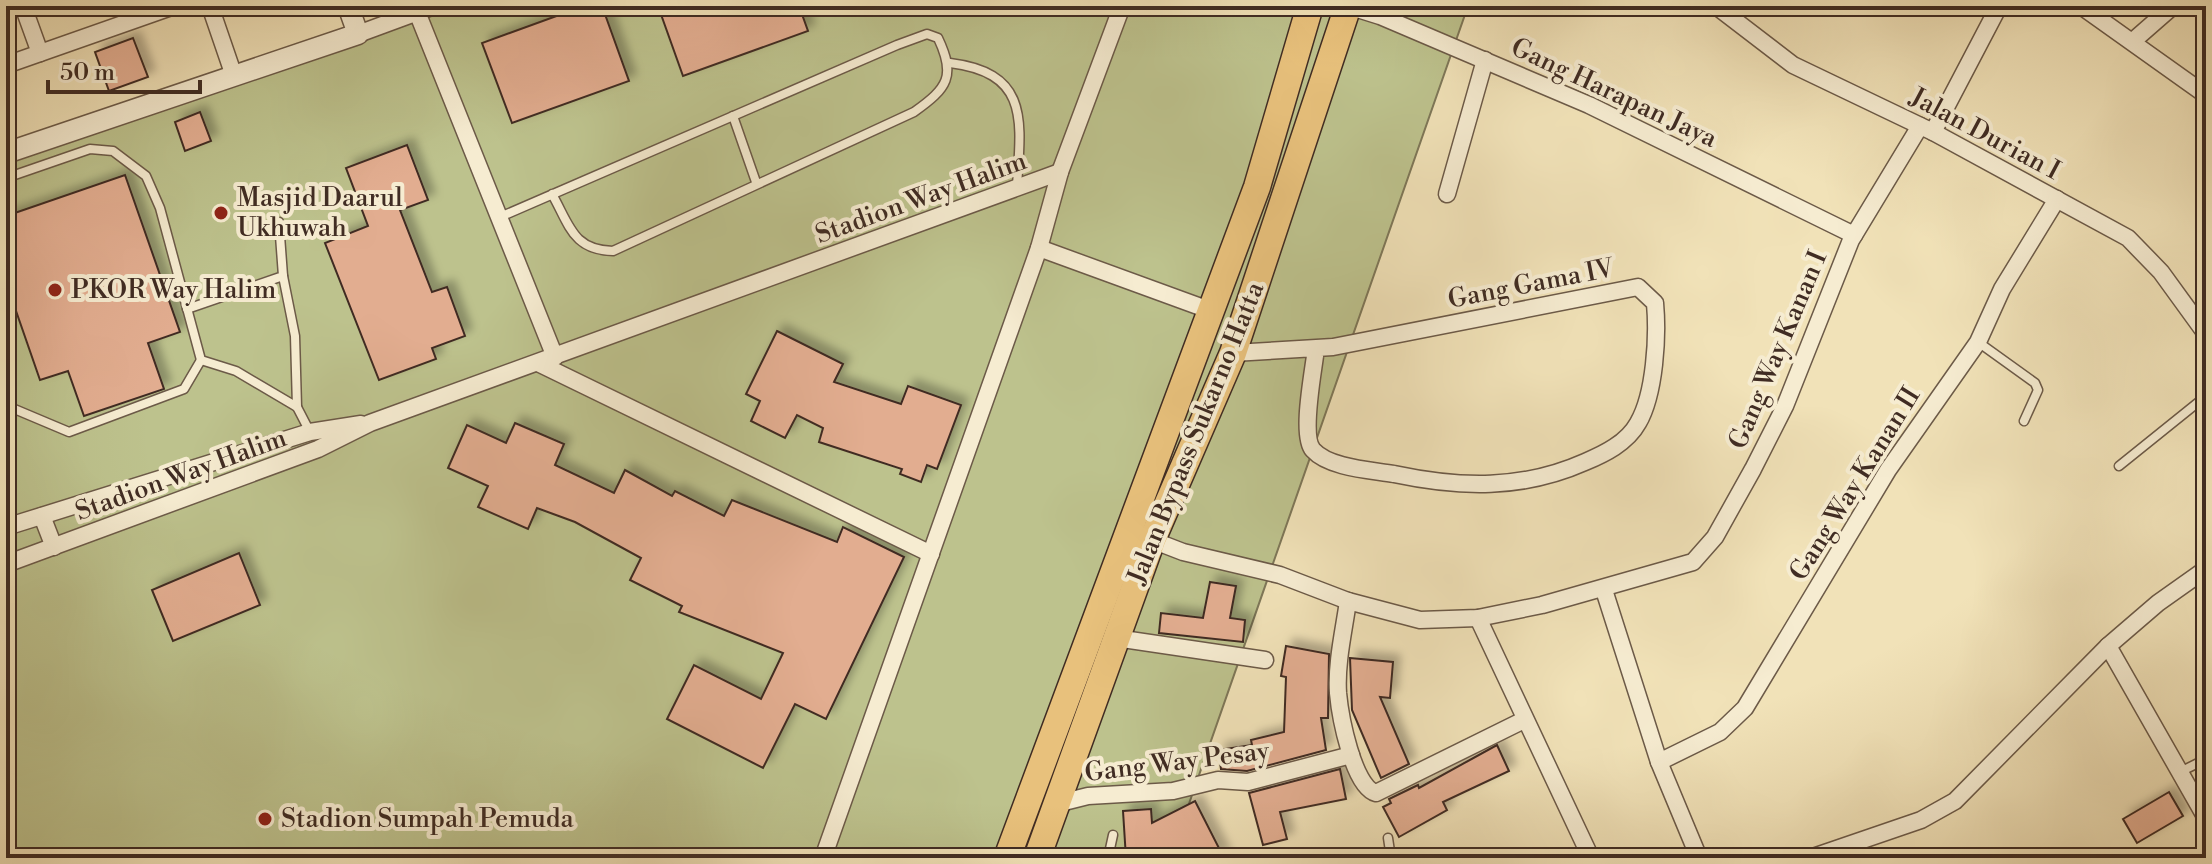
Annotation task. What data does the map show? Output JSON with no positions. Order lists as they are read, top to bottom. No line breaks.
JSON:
{"streets":{"highway":["Jalan Bypass Sukarno Hatta"],"street":["Gang Harapan Jaya","Jalan Durian I","Stadion Way Halim","Gang Gama IV","Gang Way Kanan I","Gang Way Kanan II","Gang Way Pesay"]},"crossings":[["Gang Harapan Jaya","Gang Way Kanan I"],["Gang Harapan Jaya","Jalan Bypass Sukarno Hatta"],["Jalan Durian I","Gang Way Kanan I"],["Jalan Durian I","Gang Way Kanan II"],["Gang Gama IV","Jalan Bypass Sukarno Hatta"],["Gang Way Kanan I","Jalan Bypass Sukarno Hatta"],["Jalan Bypass Sukarno Hatta","Gang Way Pesay"]],"places":["Masjid Daarul Ukhuwah","PKOR Way Halim","Stadion Sumpah Pemuda"],"scale_bar":"50 m"}
